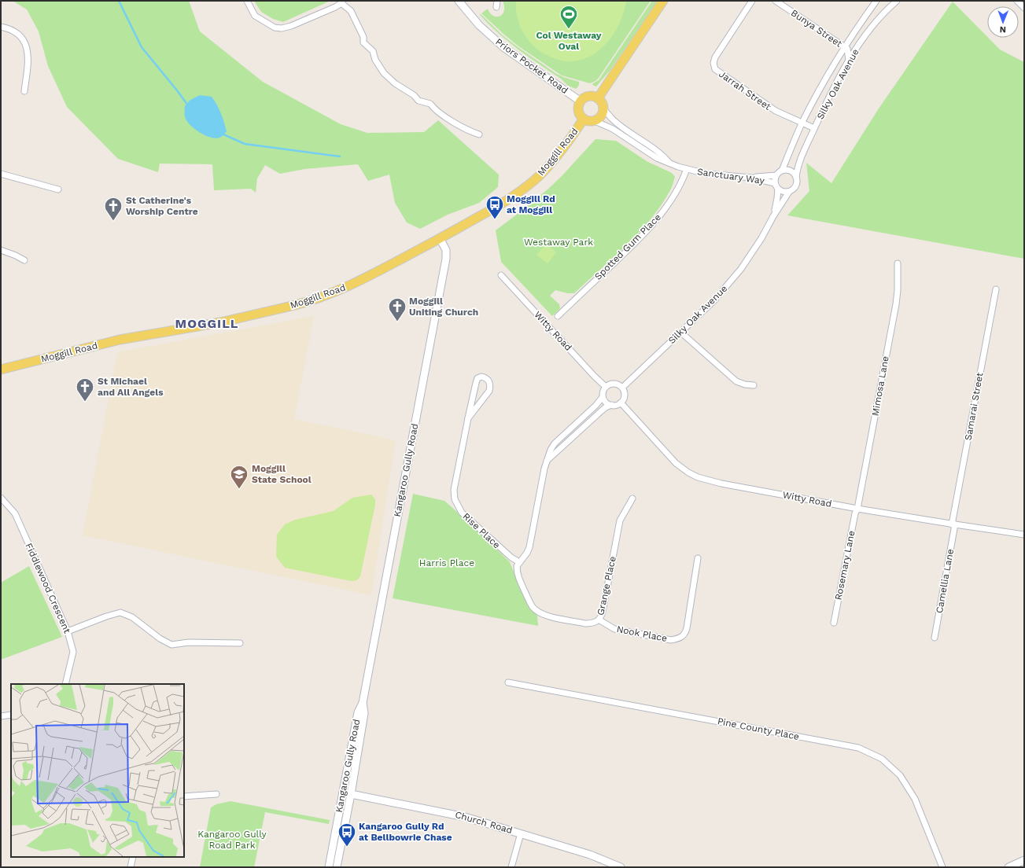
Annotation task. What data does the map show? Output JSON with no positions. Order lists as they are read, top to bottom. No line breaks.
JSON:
{"streets":{"main road":["Priors Pocket Road","Moggill Road","Kangaroo Gully Road","Church Road"],"street":["Bunya Street","Silky Oak Avenue","Jarrah Street","Sanctuary Way","Spotted Gum Place","Witty Road","Mimosa Lane","Samarai Street","Rise Place","Rosemary Lane","Camellia Lane","Grange Place","Fiddlewood Crescent","Nook Place","Pine County Place"]},"crossings":[["Bunya Street","Silky Oak Avenue"],["Priors Pocket Road","Moggill Road"],["Priors Pocket Road","Sanctuary Way"],["Silky Oak Avenue","Jarrah Street"],["Silky Oak Avenue","Sanctuary Way"],["Silky Oak Avenue","Witty Road"],["Moggill Road","Sanctuary Way"],["Moggill Road","Kangaroo Gully Road"],["Sanctuary Way","Spotted Gum Place"],["Witty Road","Mimosa Lane"],["Witty Road","Samarai Street"],["Witty Road","Rosemary Lane"],["Witty Road","Camellia Lane"],["Mimosa Lane","Rosemary Lane"],["Samarai Street","Camellia Lane"],["Kangaroo Gully Road","Church Road"],["Rise Place","Grange Place"],["Grange Place","Nook Place"]],"districts":["MOGGILL"],"parks":["Westaway Park","Harris Place","Kangaroo Gully Road Park"],"places":{"sports":["Col Westaway Oval"],"bus stop":["Moggill Rd at Moggill","Kangaroo Gully Rd at Bellbowrie Chase"],"church":["St Catherine's Worship Centre","Moggill Uniting Church","St Michael and All Angels"],"school or university":["Moggill State School"]},"north":"bottom"}
